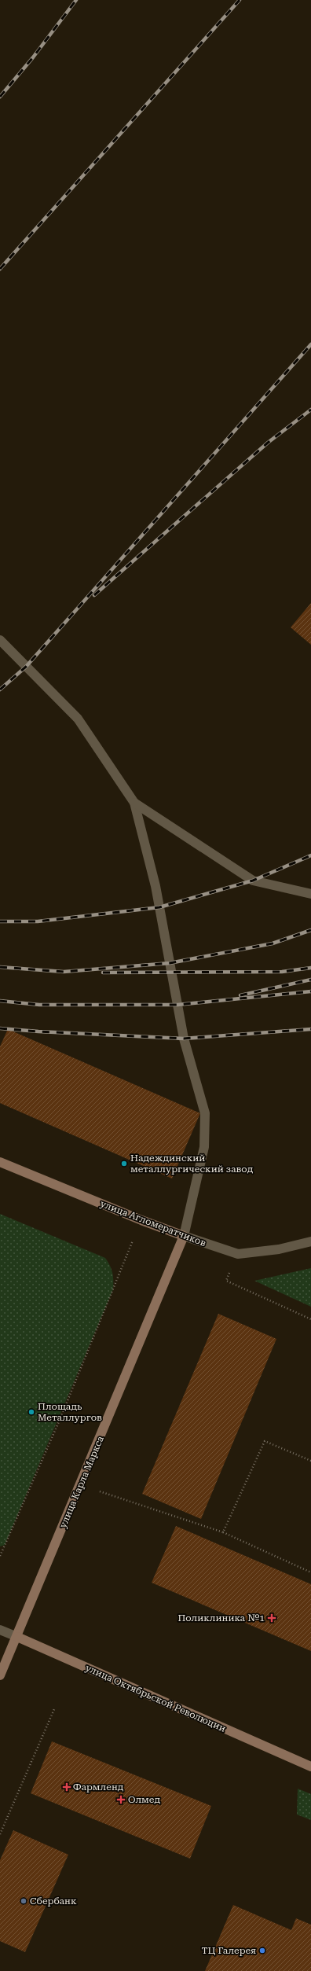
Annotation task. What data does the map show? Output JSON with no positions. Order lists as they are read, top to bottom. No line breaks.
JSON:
{"streets":{"street":["улица Агломератчиков","улица Карла Маркса","улица Октябрьской Революции"]},"crossings":[["улица Агломератчиков","улица Карла Маркса"],["улица Карла Маркса","улица Октябрьской Революции"]],"places":{"other":["Надеждинский металлургический завод","Площадь Металлургов","Сбербанк","ТЦ Галерея"],"health":["Поликлиника №1","Фармленд","Олмед"]}}
